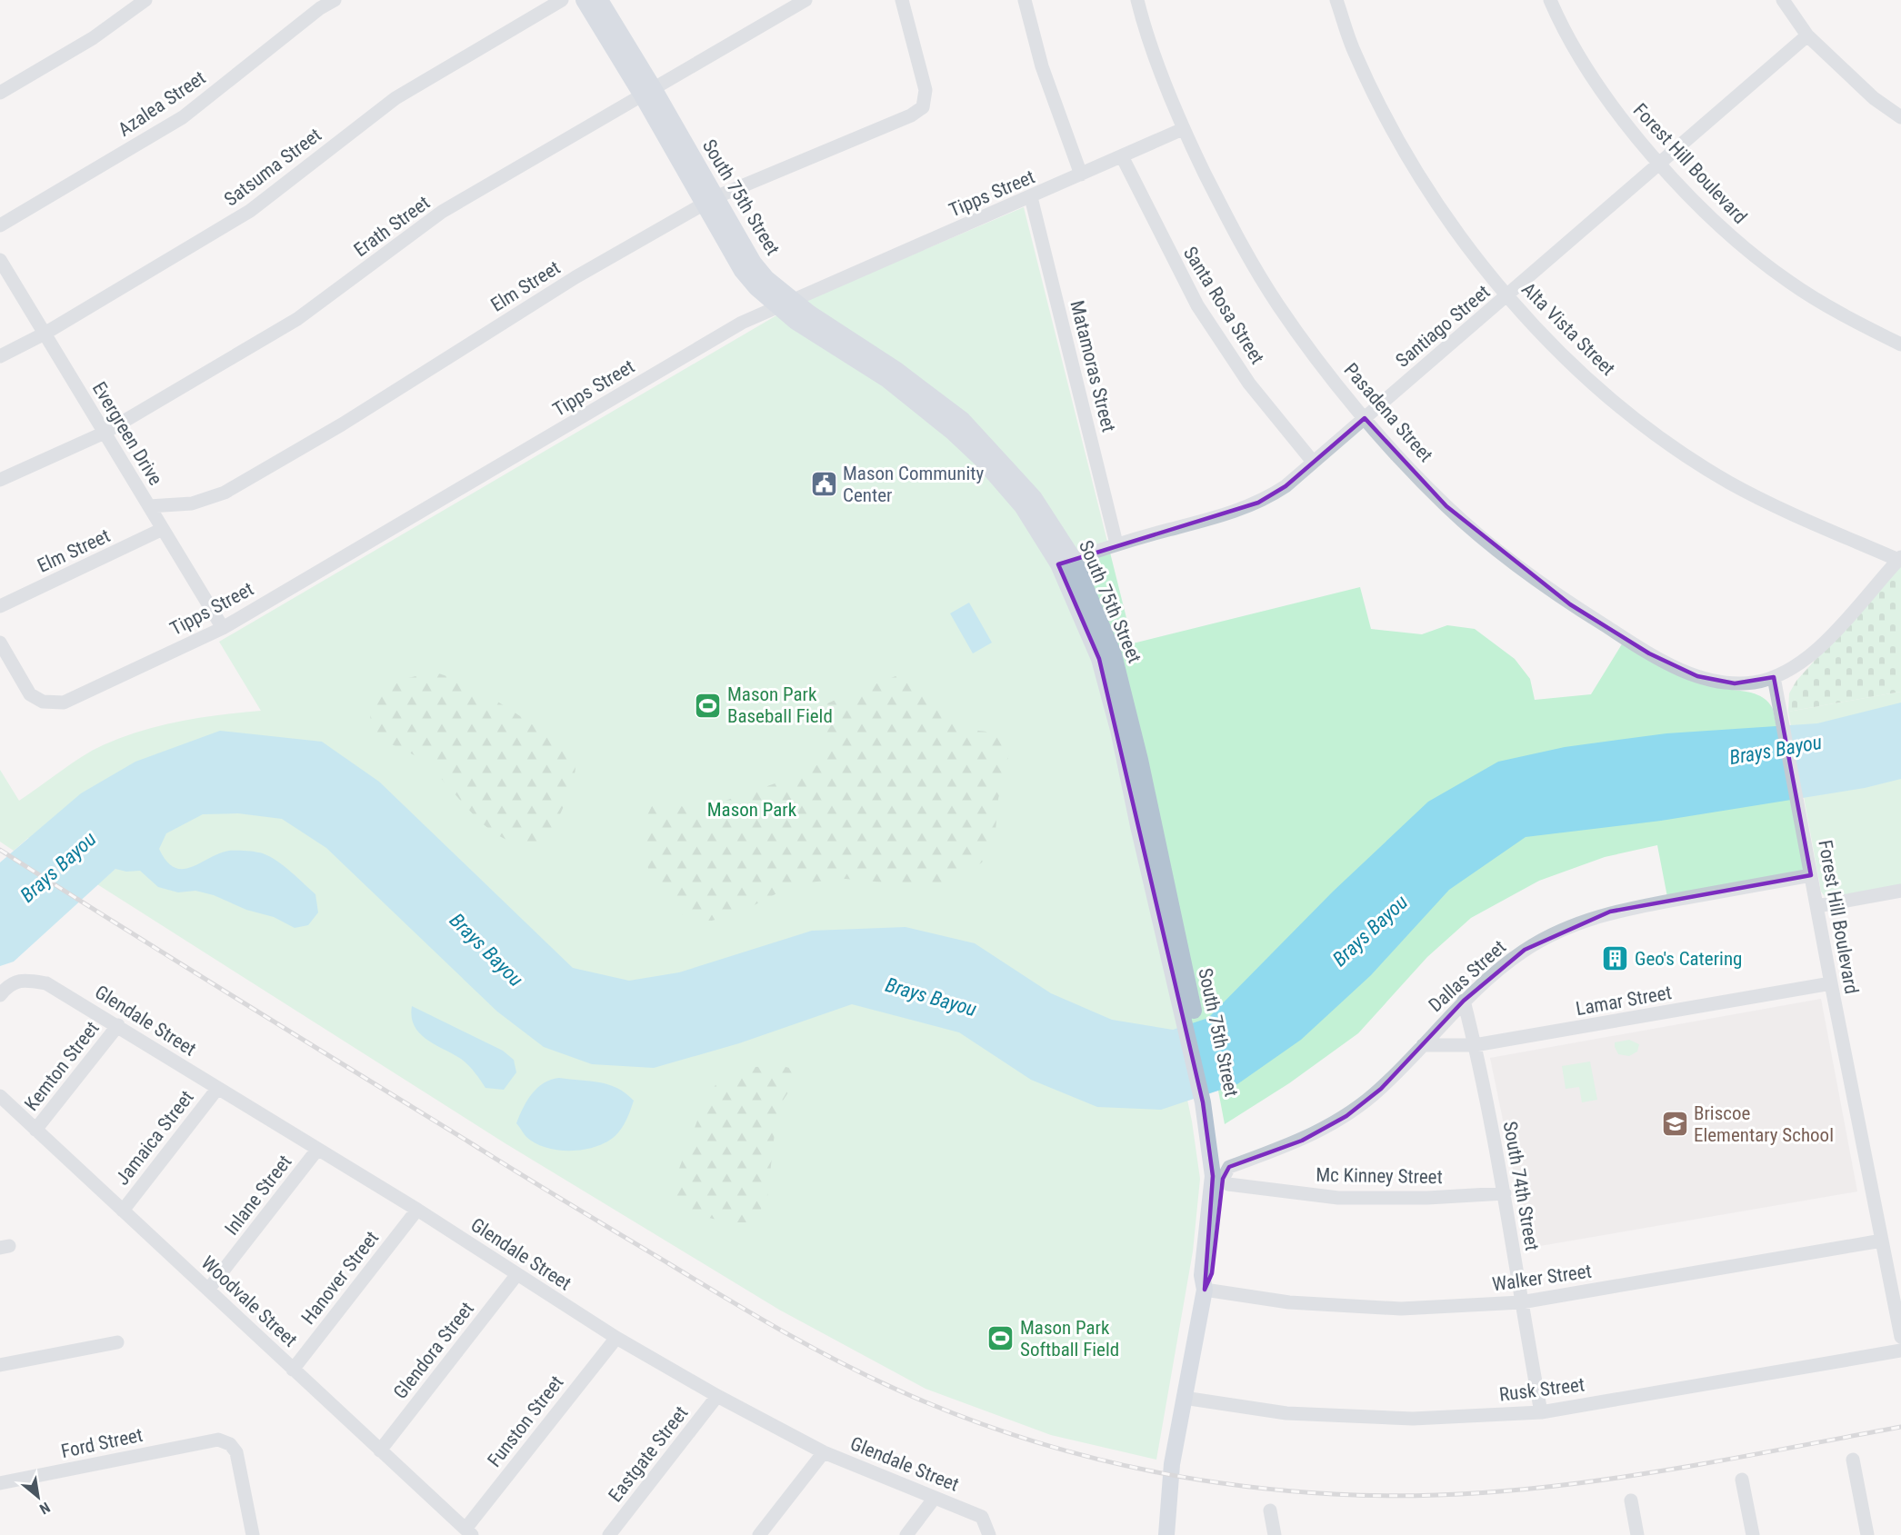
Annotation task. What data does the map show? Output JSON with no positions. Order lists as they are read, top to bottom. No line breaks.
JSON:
{"streets":{"main road":["South 75th Street"],"street":["Azalea Street","Forest Hill Boulevard","Satsuma Street","Tipps Street","Erath Street","Elm Street","Santa Rosa Street","Santiago Street","Alta Vista Street","Matamoras Street","Pasadena Street","Evergreen Drive","Dallas Street","Lamar Street","Glendale Street","Kemton Street","Jamaica Street","Mc Kinney Street","South 74th Street","Inlane Street","Hanover Street","Walker Street","Woodvale Street","Glendora Street","Rusk Street","Funston Street","Ford Street","Eastgate Street"]},"crossings":[["Forest Hill Boulevard","Santiago Street"],["Forest Hill Boulevard","Pasadena Street"],["Forest Hill Boulevard","Dallas Street"],["Forest Hill Boulevard","Lamar Street"],["Forest Hill Boulevard","Walker Street"],["Satsuma Street","Evergreen Drive"],["Tipps Street","South 75th Street"],["Tipps Street","Santa Rosa Street"],["Tipps Street","Matamoras Street"],["Tipps Street","Pasadena Street"],["Tipps Street","Evergreen Drive"],["South 75th Street","Erath Street"],["South 75th Street","Elm Street"],["South 75th Street","Santiago Street"],["South 75th Street","Dallas Street"],["South 75th Street","Mc Kinney Street"],["South 75th Street","Walker Street"],["South 75th Street","Rusk Street"],["Erath Street","Evergreen Drive"],["Elm Street","Evergreen Drive"],["Santa Rosa Street","Santiago Street"],["Santiago Street","Alta Vista Street"],["Santiago Street","Matamoras Street"],["Santiago Street","Pasadena Street"],["Dallas Street","Lamar Street"],["Dallas Street","Mc Kinney Street"],["Dallas Street","South 74th Street"],["Lamar Street","South 74th Street"],["Glendale Street","Kemton Street"],["Glendale Street","Jamaica Street"],["Glendale Street","Inlane Street"],["Glendale Street","Hanover Street"],["Glendale Street","Glendora Street"],["Glendale Street","Funston Street"],["Glendale Street","Eastgate Street"],["Kemton Street","Woodvale Street"],["Jamaica Street","Woodvale Street"],["Mc Kinney Street","South 74th Street"],["South 74th Street","Walker Street"],["South 74th Street","Rusk Street"],["Inlane Street","Woodvale Street"],["Hanover Street","Woodvale Street"],["Woodvale Street","Glendora Street"],["Woodvale Street","Funston Street"]],"water":["Brays Bayou"],"parks":["Mason Park"],"places":{"public building":["Mason Community Center"],"sports":["Mason Park Baseball Field","Mason Park Softball Field"],"building":["Geo's Catering"],"school or university":["Briscoe Elementary School"]},"north":"bottom right"}
